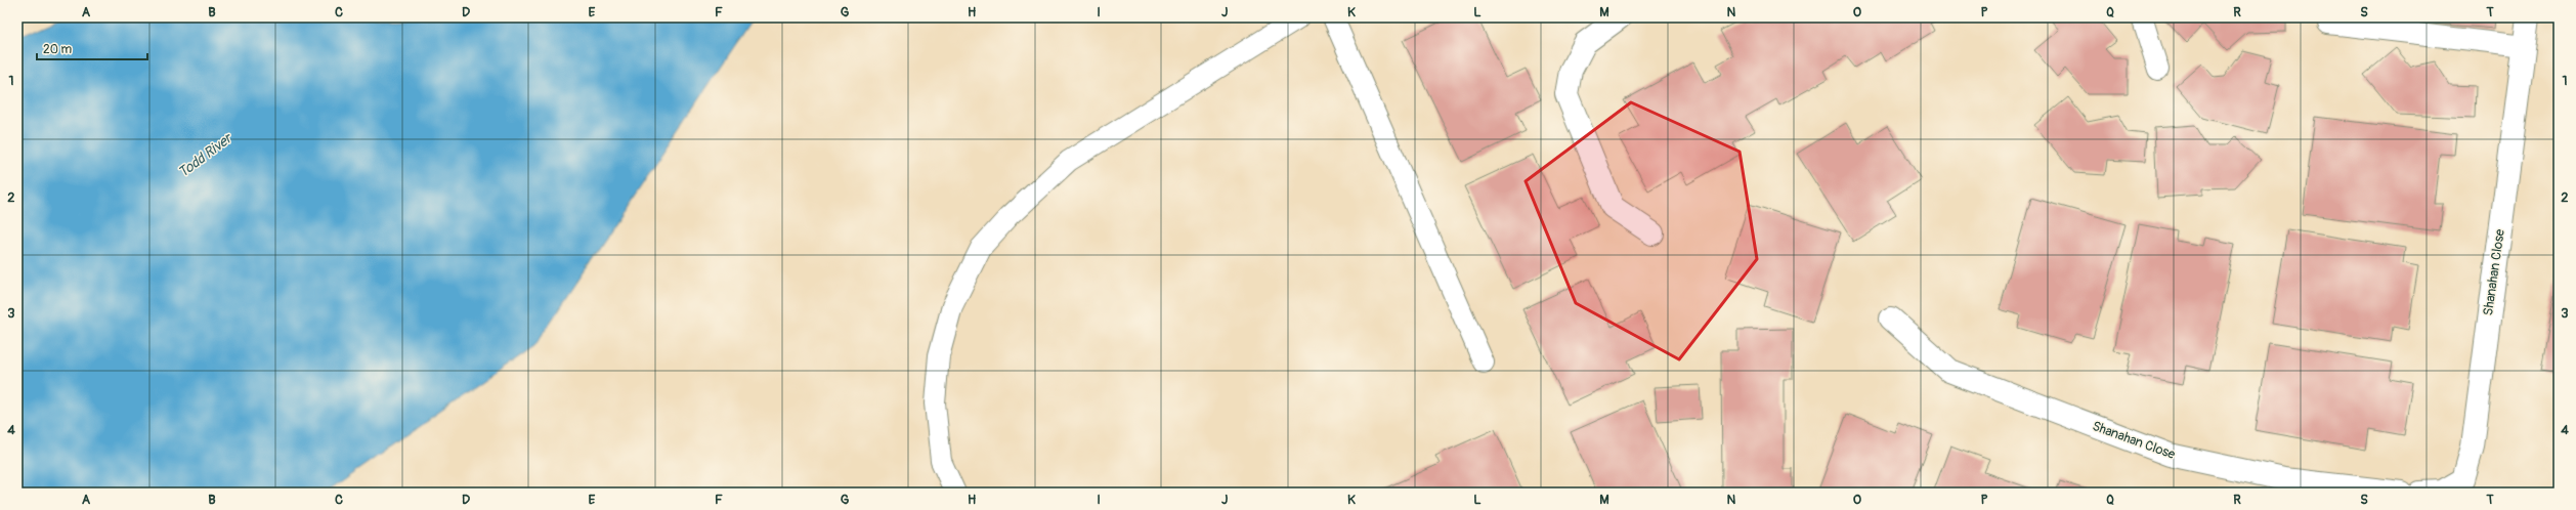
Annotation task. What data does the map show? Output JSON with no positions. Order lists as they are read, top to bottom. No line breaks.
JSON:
{"streets":{"street":["Shanahan Close"]},"water":["Todd River"],"scale_bar":"20 m","grid":{"columns":["A","B","C","D","E","F","G","H","I","J","K","L","M","N","O","P","Q","R","S","T"],"rows":["1","2","3","4"]}}
